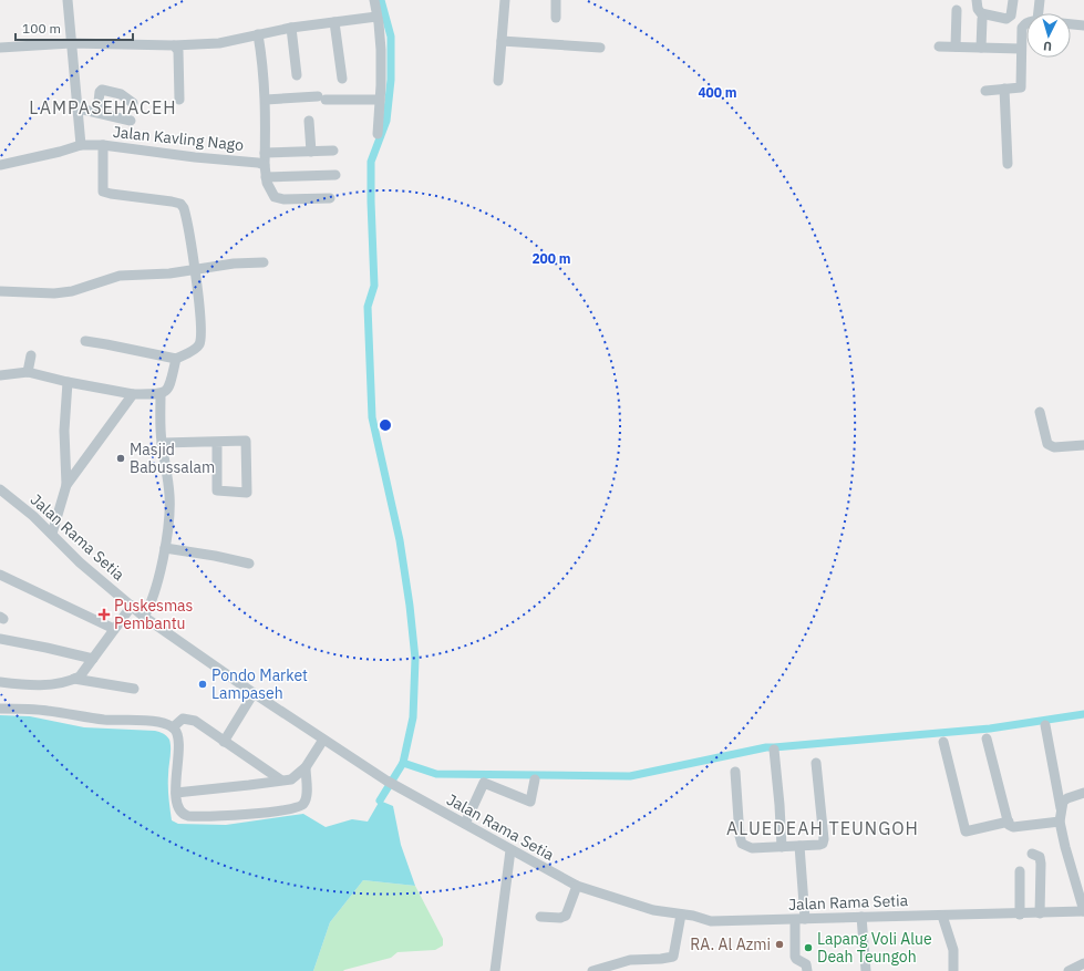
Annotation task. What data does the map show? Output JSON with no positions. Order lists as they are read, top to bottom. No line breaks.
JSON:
{"streets":{"street":["Jalan Kavling Nago","Jalan Rama Setia"]},"districts":["LAMPASEHACEH","ALUEDEAH TEUNGOH"],"places":{"other":["Masjid Babussalam","Pondo Market Lampaseh","RA. Al Azmi","Lapang Voli Alue Deah Teungoh"],"health":["Puskesmas Pembantu"]},"scale_bar":"100 m","north":"bottom","rings":["400 m","200 m"]}
